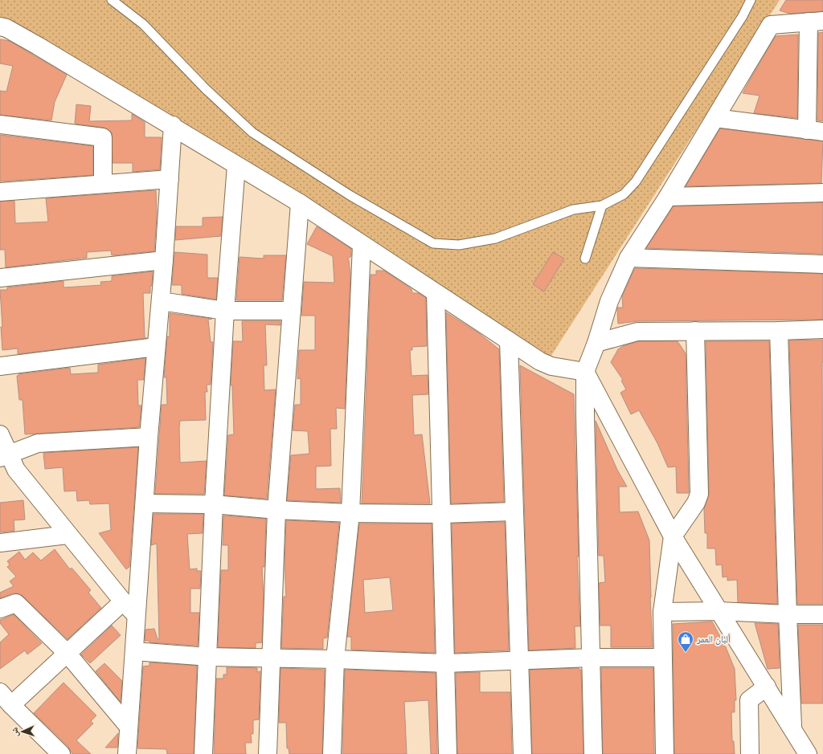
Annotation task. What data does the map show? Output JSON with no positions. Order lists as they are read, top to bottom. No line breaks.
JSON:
{"places":{"shop":["ألبان العمر"]},"north":"left"}
